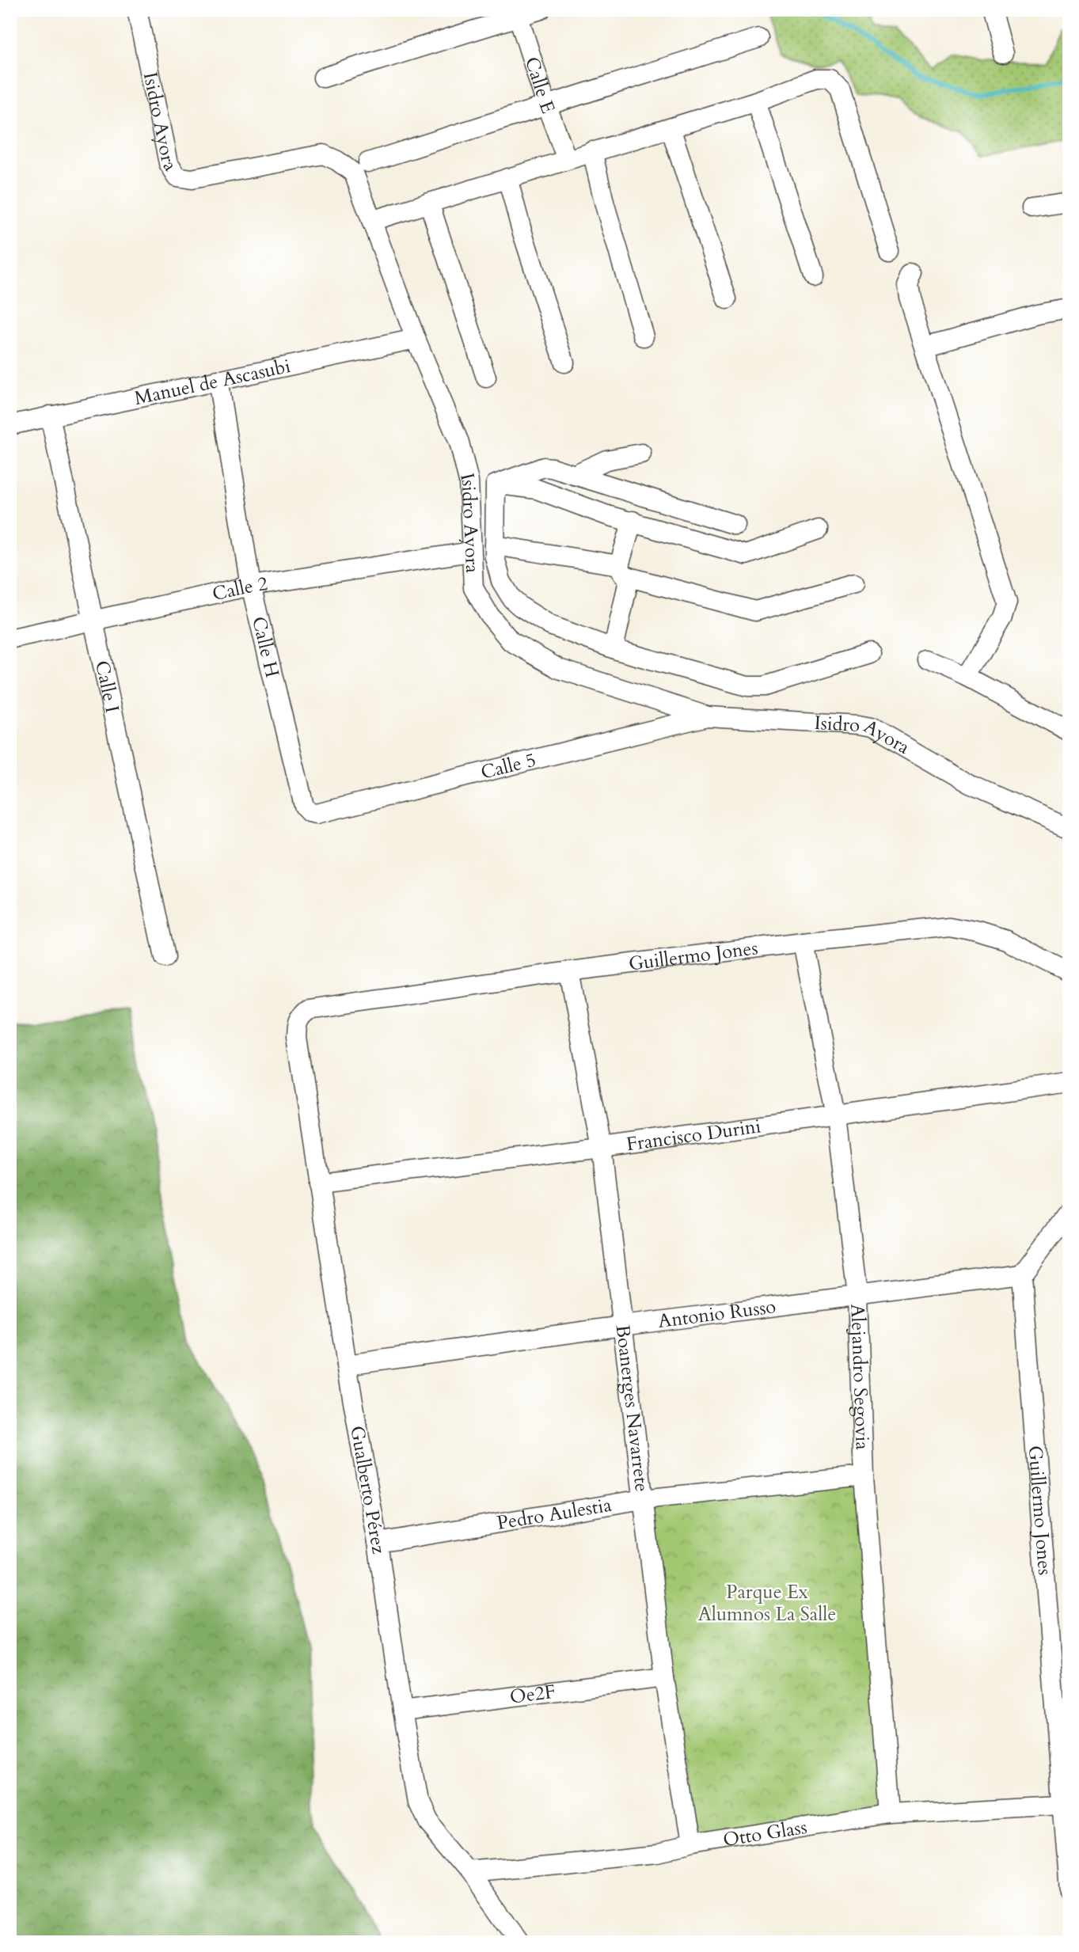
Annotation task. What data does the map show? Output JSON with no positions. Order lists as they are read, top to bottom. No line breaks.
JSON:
{"streets":{"street":["Calle E","Isidro Ayora","Manuel de Ascasubi","Calle 2","Calle H","Calle I","Calle 5","Guillermo Jones","Francisco Durini","Antonio Russo","Alejandro Segovia","Boanerges Navarrete","Gualberto Pérez","Pedro Aulestia","Oe2F","Otto Glass"]},"crossings":[["Isidro Ayora","Manuel de Ascasubi"],["Isidro Ayora","Calle 2"],["Isidro Ayora","Calle 5"],["Manuel de Ascasubi","Calle H"],["Manuel de Ascasubi","Calle I"],["Calle 2","Calle H"],["Calle 2","Calle I"],["Calle H","Calle 5"],["Guillermo Jones","Antonio Russo"],["Guillermo Jones","Alejandro Segovia"],["Guillermo Jones","Boanerges Navarrete"],["Guillermo Jones","Gualberto Pérez"],["Guillermo Jones","Otto Glass"],["Francisco Durini","Alejandro Segovia"],["Francisco Durini","Boanerges Navarrete"],["Francisco Durini","Gualberto Pérez"],["Antonio Russo","Alejandro Segovia"],["Antonio Russo","Boanerges Navarrete"],["Antonio Russo","Gualberto Pérez"],["Alejandro Segovia","Pedro Aulestia"],["Alejandro Segovia","Otto Glass"],["Boanerges Navarrete","Pedro Aulestia"],["Boanerges Navarrete","Oe2F"],["Boanerges Navarrete","Otto Glass"],["Gualberto Pérez","Pedro Aulestia"],["Gualberto Pérez","Oe2F"],["Gualberto Pérez","Otto Glass"]],"parks":["Parque Ex Alumnos La Salle"]}
